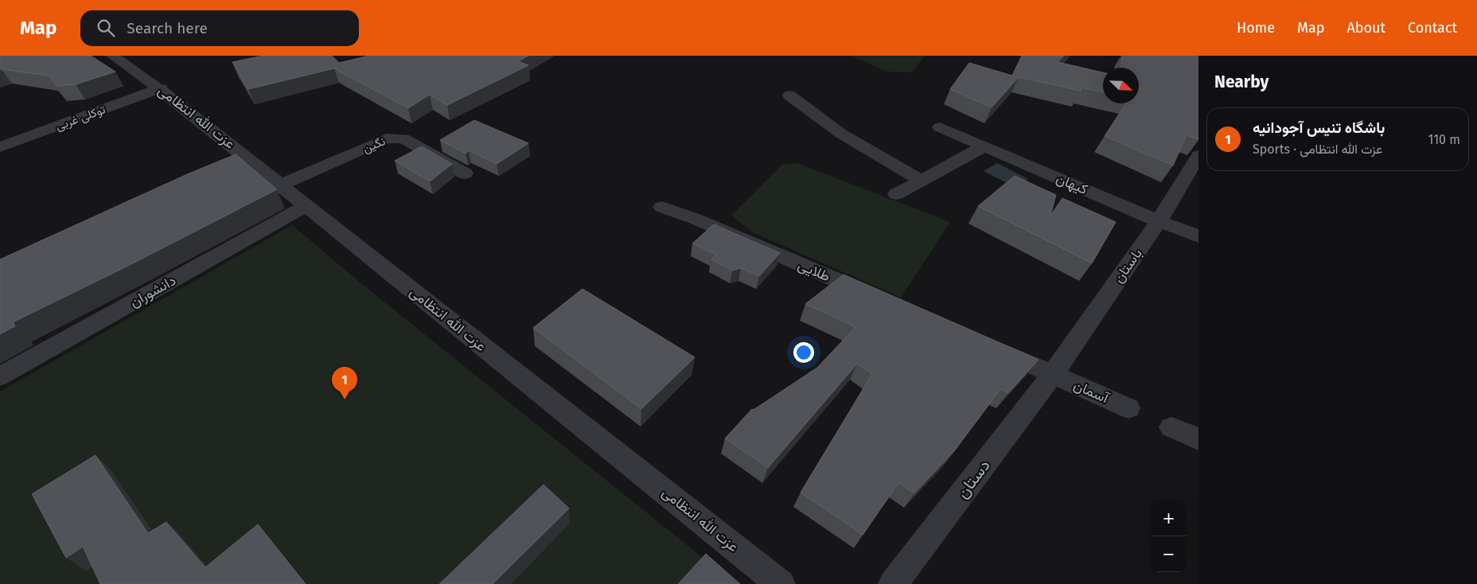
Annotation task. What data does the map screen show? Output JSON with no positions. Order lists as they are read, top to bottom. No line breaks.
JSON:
{"streets":{"street":["عزت الله انتظامی","توکلی غربی","نگین","کیهان","باستان","طلایی","دانشوران","آسمان","دستان"]},"crossings":[["عزت الله انتظامی","توکلی غربی"],["عزت الله انتظامی","نگین"],["عزت الله انتظامی","دانشوران"],["کیهان","باستان"],["باستان","آسمان"],["باستان","دستان"],["آسمان","دستان"]],"north":"bottom right","page":{"header":"Map","search":"Search here","nav":["Home","Map","About","Contact"],"heading":"Nearby","list":[{"mark":"1","name":"باشگاه تنیس آجودانیه","note":"Sports · عزت الله انتظامی","value":"110 m"}],"pins":"1","map_buttons":["+","−"]}}
